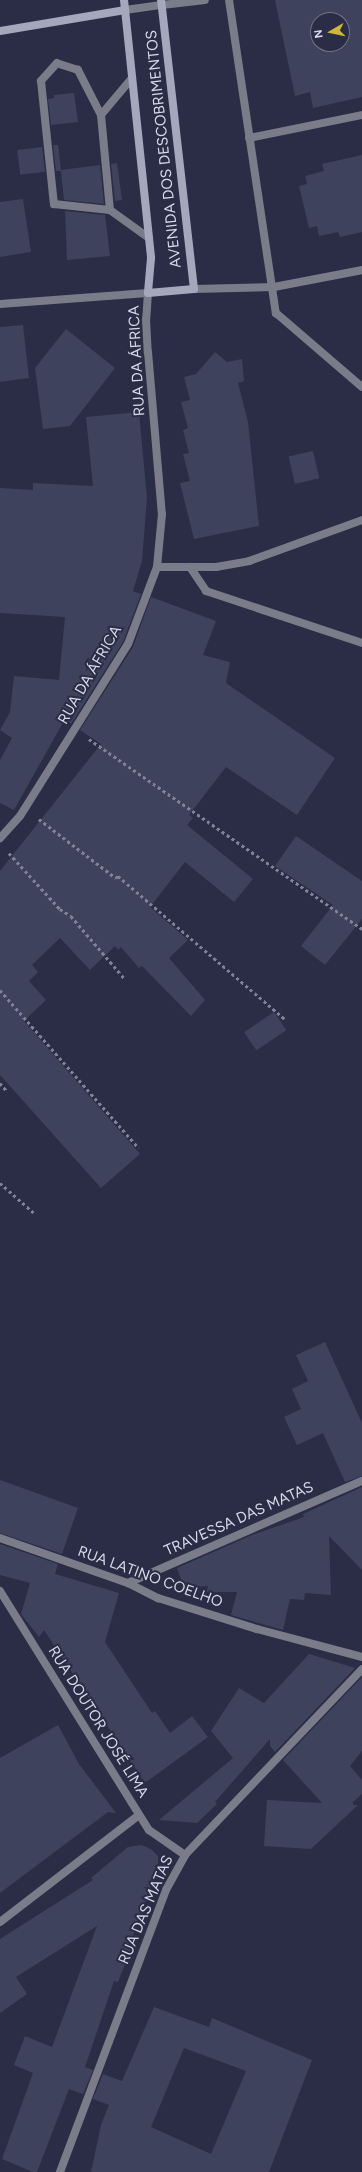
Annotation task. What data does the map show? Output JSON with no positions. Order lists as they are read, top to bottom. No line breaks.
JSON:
{"streets":{"main road":["AVENIDA DOS DESCOBRIMENTOS"],"street":["RUA DA ÁFRICA","TRAVESSA DAS MATAS","RUA LATINO COELHO","RUA DOUTOR JOSÉ LIMA","RUA DAS MATAS"]},"crossings":[["AVENIDA DOS DESCOBRIMENTOS","RUA DA ÁFRICA"],["TRAVESSA DAS MATAS","RUA LATINO COELHO"],["RUA DOUTOR JOSÉ LIMA","RUA DAS MATAS"]],"north":"left"}
